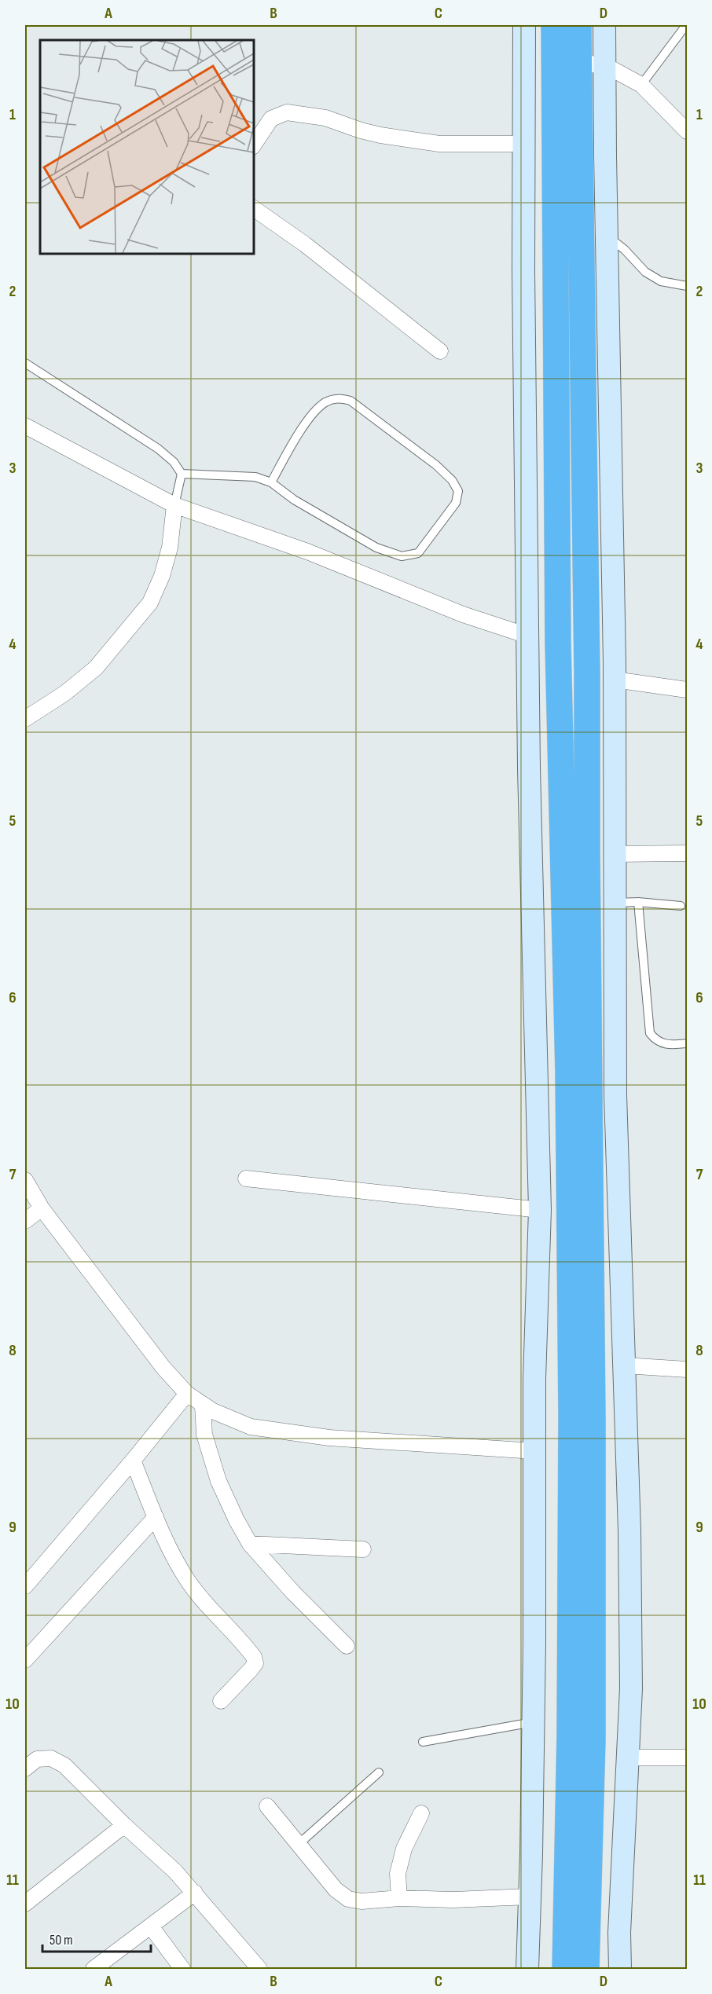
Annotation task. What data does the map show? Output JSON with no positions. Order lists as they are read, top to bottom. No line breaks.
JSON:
{"scale_bar":"50 m","grid":{"columns":["A","B","C","D"],"rows":["1","2","3","4","5","6","7","8","9","10","11"]}}
